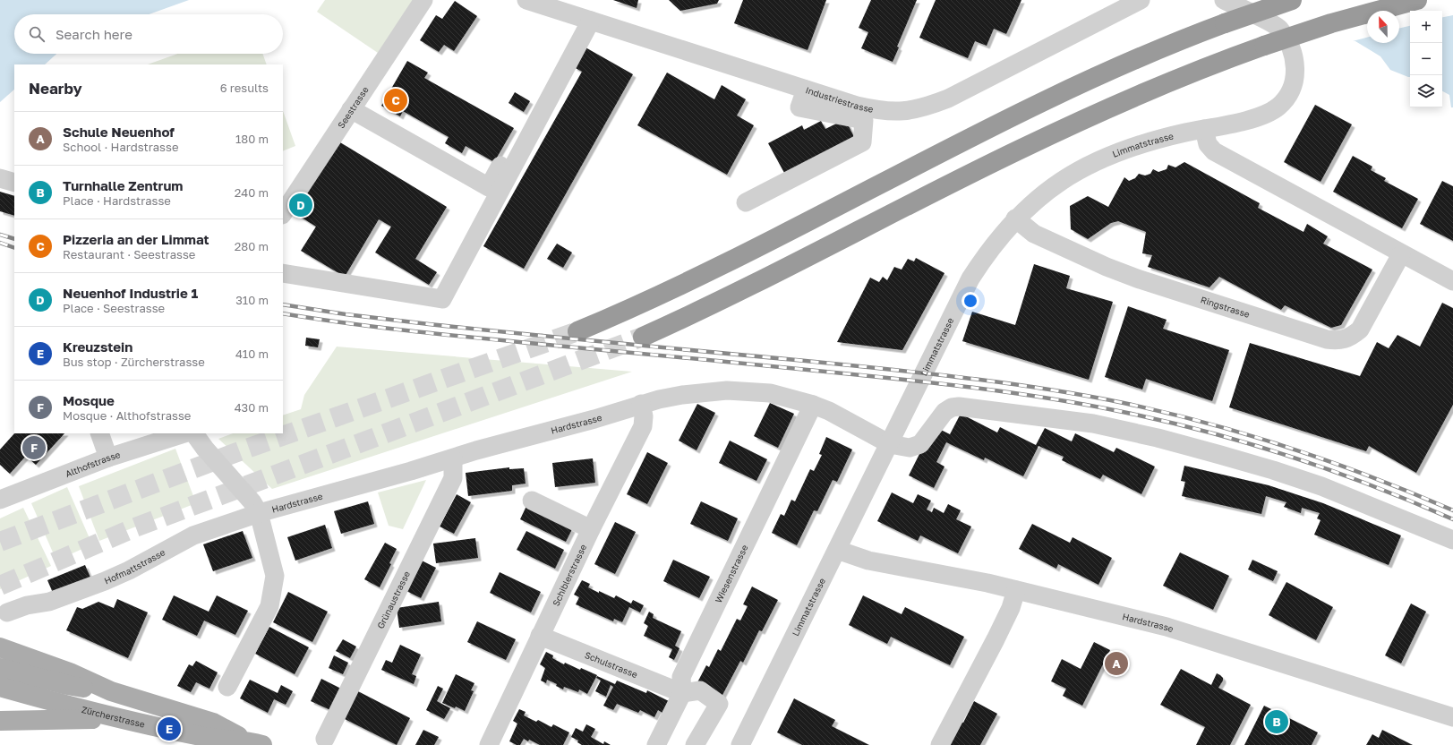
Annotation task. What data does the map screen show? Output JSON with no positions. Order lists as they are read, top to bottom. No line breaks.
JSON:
{"streets":{"main road":["Zürcherstrasse"],"street":["Industriestrasse","Seestrasse","Limmatstrasse","Ringstrasse","Hardstrasse","Althofstrasse","Hofmattstrasse","Wiesenstrasse","Schiblerstrasse","Grünaustrasse","Schulstrasse"]},"crossings":[["Limmatstrasse","Ringstrasse"],["Limmatstrasse","Hardstrasse"],["Hardstrasse","Hofmattstrasse"],["Hardstrasse","Wiesenstrasse"],["Hardstrasse","Schiblerstrasse"],["Hardstrasse","Grünaustrasse"],["Wiesenstrasse","Schulstrasse"],["Schiblerstrasse","Schulstrasse"]],"north":"top","page":{"map_buttons":["+","−"],"search":"Search here","heading":["Nearby","6 results"],"pins":["C","D","F","A","B","E"],"list":[{"mark":"A","name":"Schule Neuenhof","note":"School · Hardstrasse","value":"180 m"},{"mark":"B","name":"Turnhalle Zentrum","note":"Place · Hardstrasse","value":"240 m"},{"mark":"C","name":"Pizzeria an der Limmat","note":"Restaurant · Seestrasse","value":"280 m"},{"mark":"D","name":"Neuenhof Industrie 1","note":"Place · Seestrasse","value":"310 m"},{"mark":"E","name":"Kreuzstein","note":"Bus stop · Zürcherstrasse","value":"410 m"},{"mark":"F","name":"Mosque","note":"Mosque · Althofstrasse","value":"430 m"}]}}
